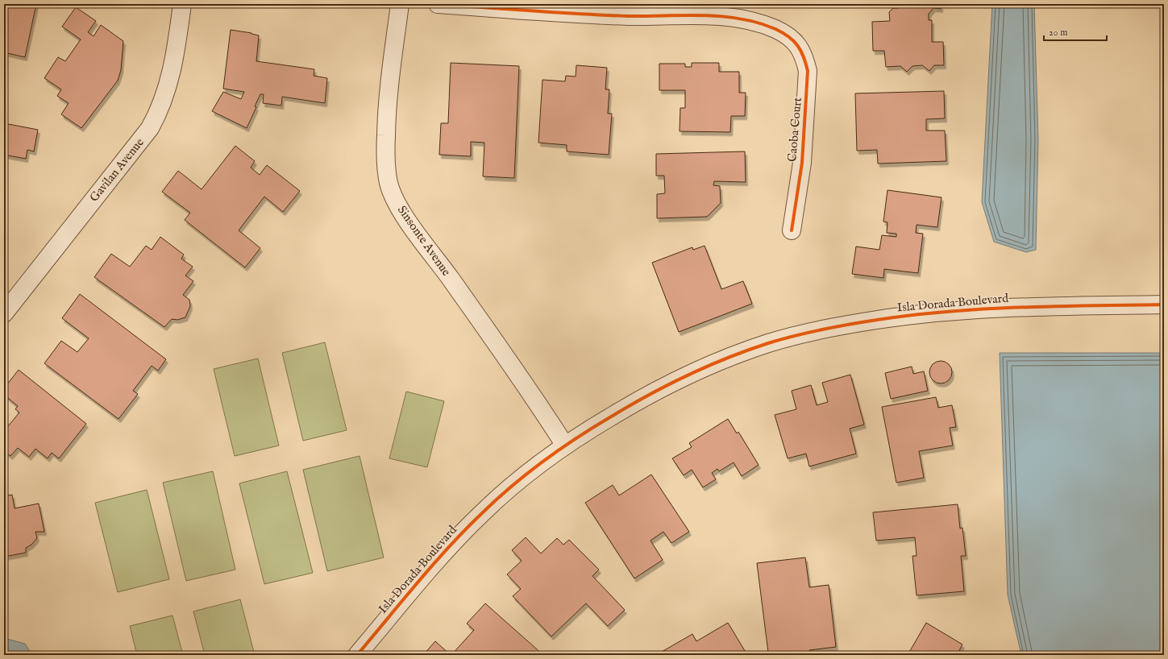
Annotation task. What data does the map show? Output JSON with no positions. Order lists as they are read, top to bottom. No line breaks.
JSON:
{"streets":{"street":["Caoba Court","Gavilan Avenue","Sinsonte Avenue","Isla Dorada Boulevard"]},"crossings":[["Sinsonte Avenue","Isla Dorada Boulevard"]],"scale_bar":"20 m"}
